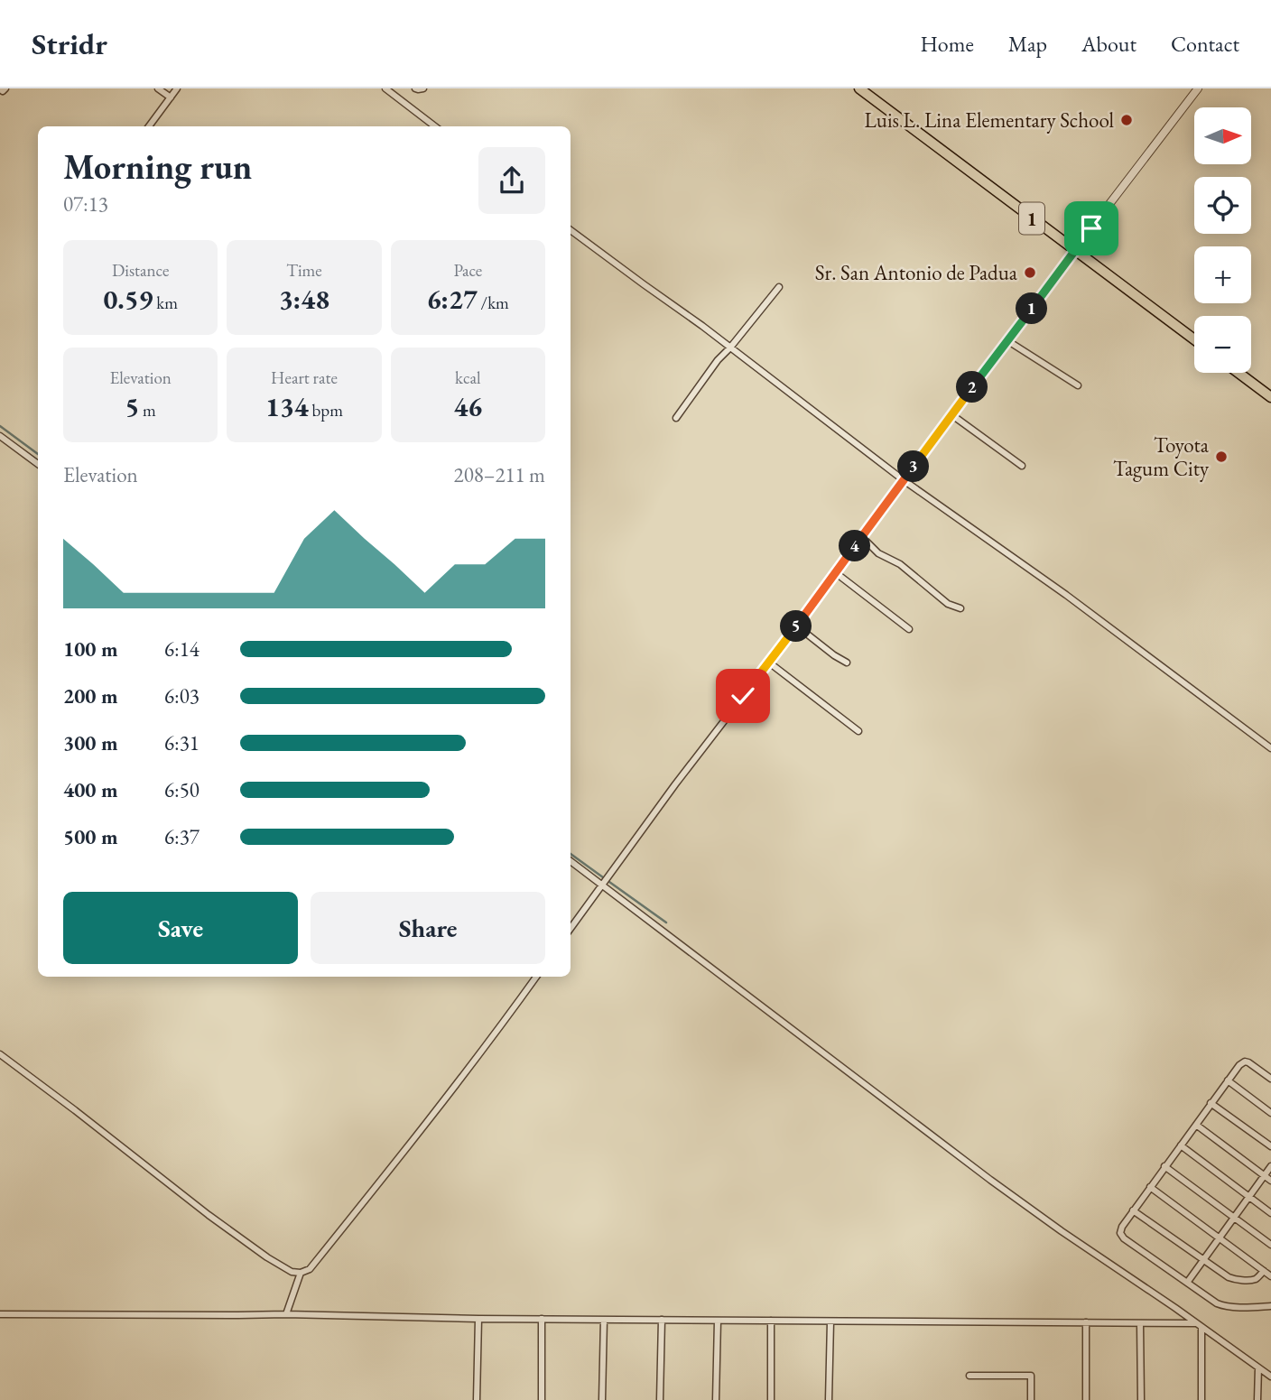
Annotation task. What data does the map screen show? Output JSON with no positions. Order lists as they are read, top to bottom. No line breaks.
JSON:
{"streets":{"highway":["1"]},"places":["Luis L. Lina Elementary School","Sr. San Antonio de Padua","Toyota Tagum City"],"north":"right","page":{"header":"Stridr","nav":["Home","Map","About","Contact"],"map_buttons":["+","−"],"heading":["Morning run","07:13"],"stats":[["Distance","0.59 km"],["Time","3:48"],["Pace","6:27 /km"],["Elevation","5 m"],["Heart rate","134 bpm"],["kcal","46"]],"pins":["1","2","3","4","5"],"chart":["Elevation","208–211 m"],"list":[{"name":"100 m","note":"6:14"},{"name":"200 m","note":"6:03"},{"name":"300 m","note":"6:31"},{"name":"400 m","note":"6:50"},{"name":"500 m","note":"6:37"}],"buttons":["Save","Share"]}}
